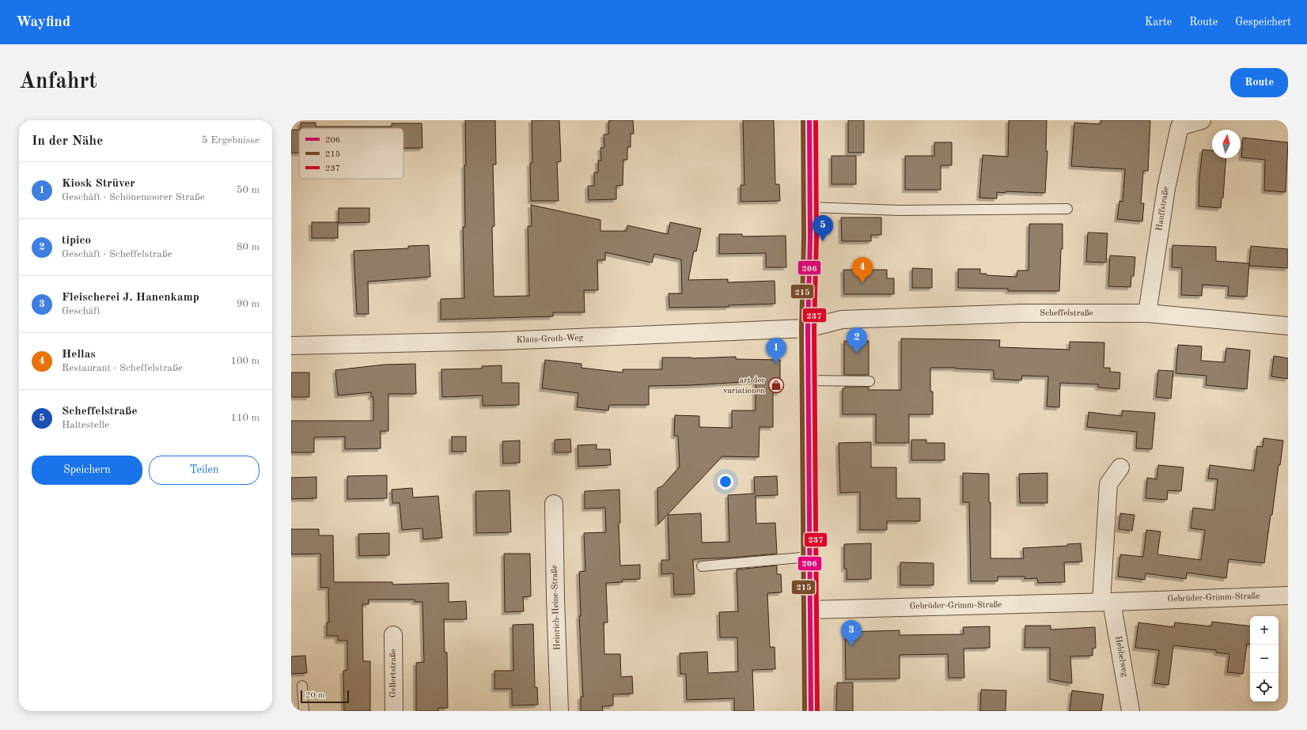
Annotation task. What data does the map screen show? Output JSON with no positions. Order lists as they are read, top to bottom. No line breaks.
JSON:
{"streets":{"street":["Hauffstraße","Scheffelstraße","Klaus-Groth-Weg","Gebrüder-Grimm-Straße","Heinrich-Heine-Straße","Hebbelweg","Gellertstraße"]},"crossings":[["Hauffstraße","Scheffelstraße"],["Scheffelstraße","Klaus-Groth-Weg"],["Gebrüder-Grimm-Straße","Hebbelweg"]],"places":{"shop":["art der variationen"]},"lines":["transit line 206","transit line 215","transit line 237"],"legend":["206","215","237"],"scale_bar":"20 m","north":"top","page":{"header":"Wayfind","nav":["Karte","Route","Gespeichert"],"buttons":["Route",["Speichern","Teilen"]],"title":"Anfahrt","heading":["In der Nähe","5 Ergebnisse"],"list":[{"mark":"1","name":"Kiosk Strüver","note":"Geschäft · Schönemoorer Straße","value":"50 m"},{"mark":"2","name":"tipico","note":"Geschäft · Scheffelstraße","value":"80 m"},{"mark":"3","name":"Fleischerei J. Hanenkamp","note":"Geschäft","value":"90 m"},{"mark":"4","name":"Hellas","note":"Restaurant · Scheffelstraße","value":"100 m"},{"mark":"5","name":"Scheffelstraße","note":"Haltestelle","value":"110 m"}],"pins":["5","4","2","1","3"],"map_buttons":["+","−"],"scale":"20 m"}}
